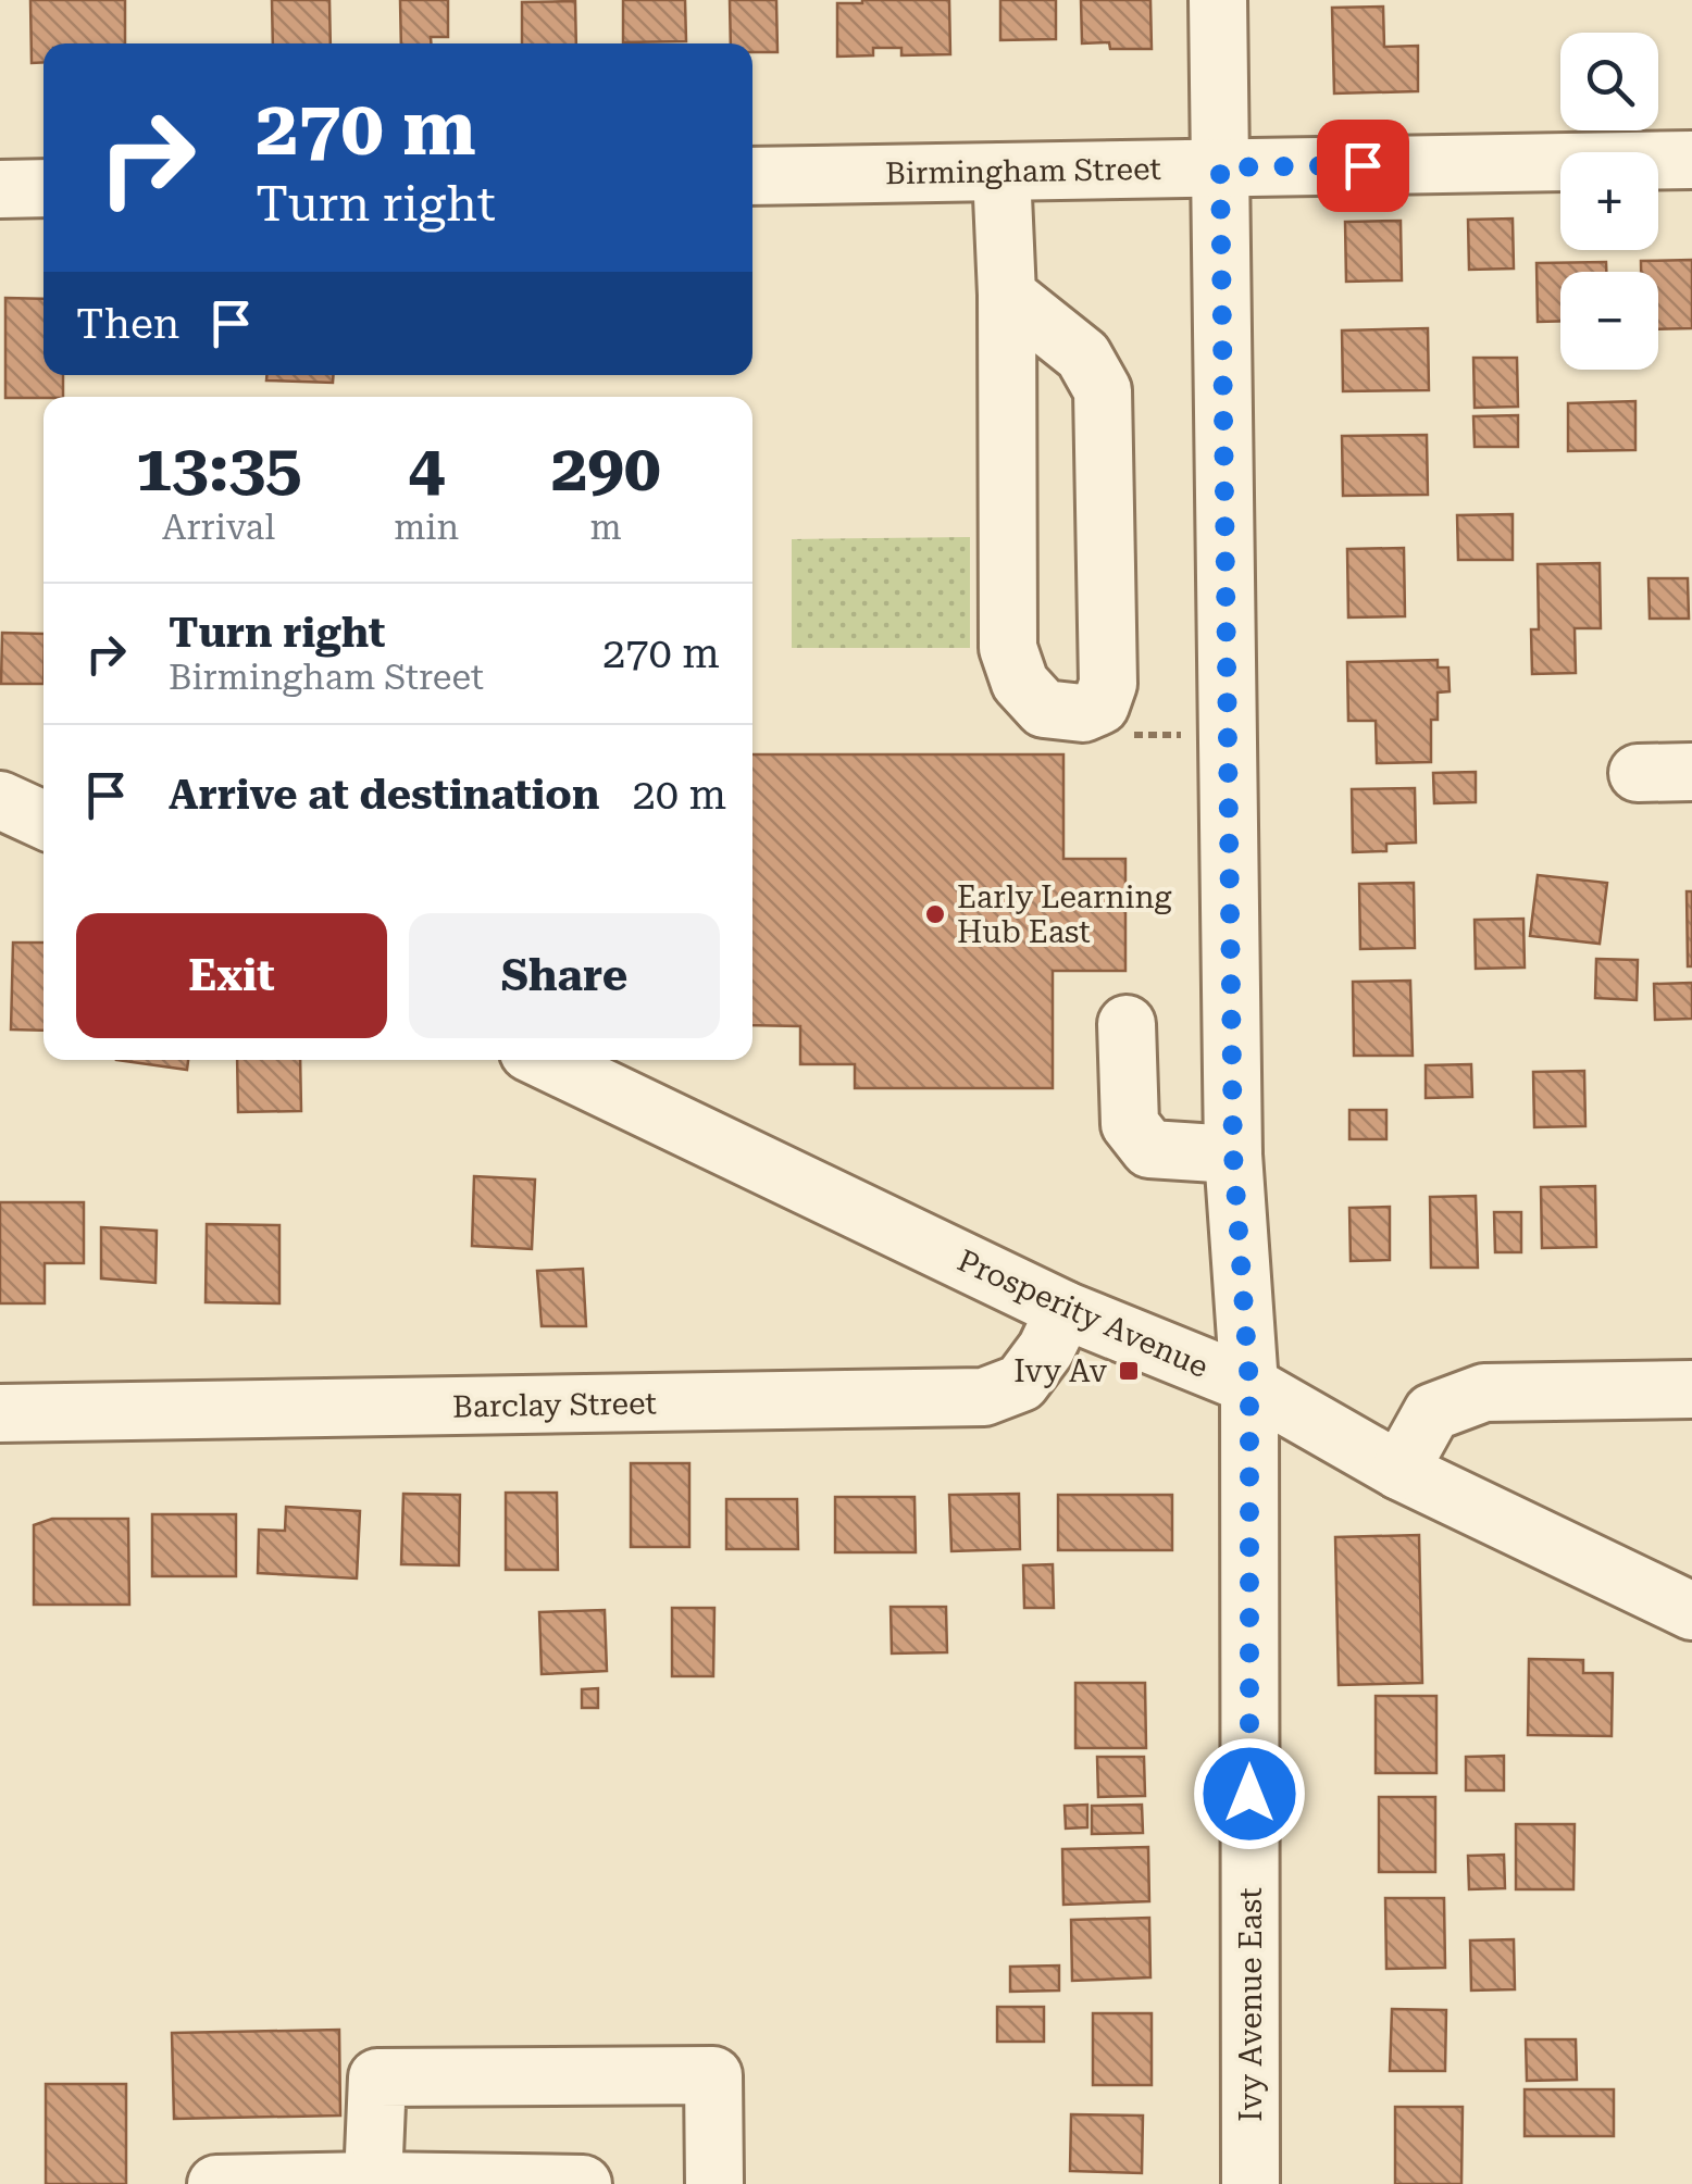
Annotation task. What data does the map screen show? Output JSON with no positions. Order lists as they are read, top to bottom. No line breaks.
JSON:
{"streets":{"street":["Birmingham Street","Prosperity Avenue","Barclay Street","Ivy Avenue East"]},"crossings":[["Birmingham Street","Ivy Avenue East"],["Prosperity Avenue","Barclay Street"],["Prosperity Avenue","Ivy Avenue East"]],"places":{"other":["Early Learning Hub East"],"transit":["Ivy Av"]},"page":{"map_buttons":["+","−"],"turn":["270 m","Turn right"],"then":"Then","eta":["13:35","Arrival","4","min","290","m"],"list":[{"name":"Turn right","note":"Birmingham Street","value":"270 m"},{"name":"Arrive at destination","value":"20 m"}],"buttons":["Exit","Share"]}}
